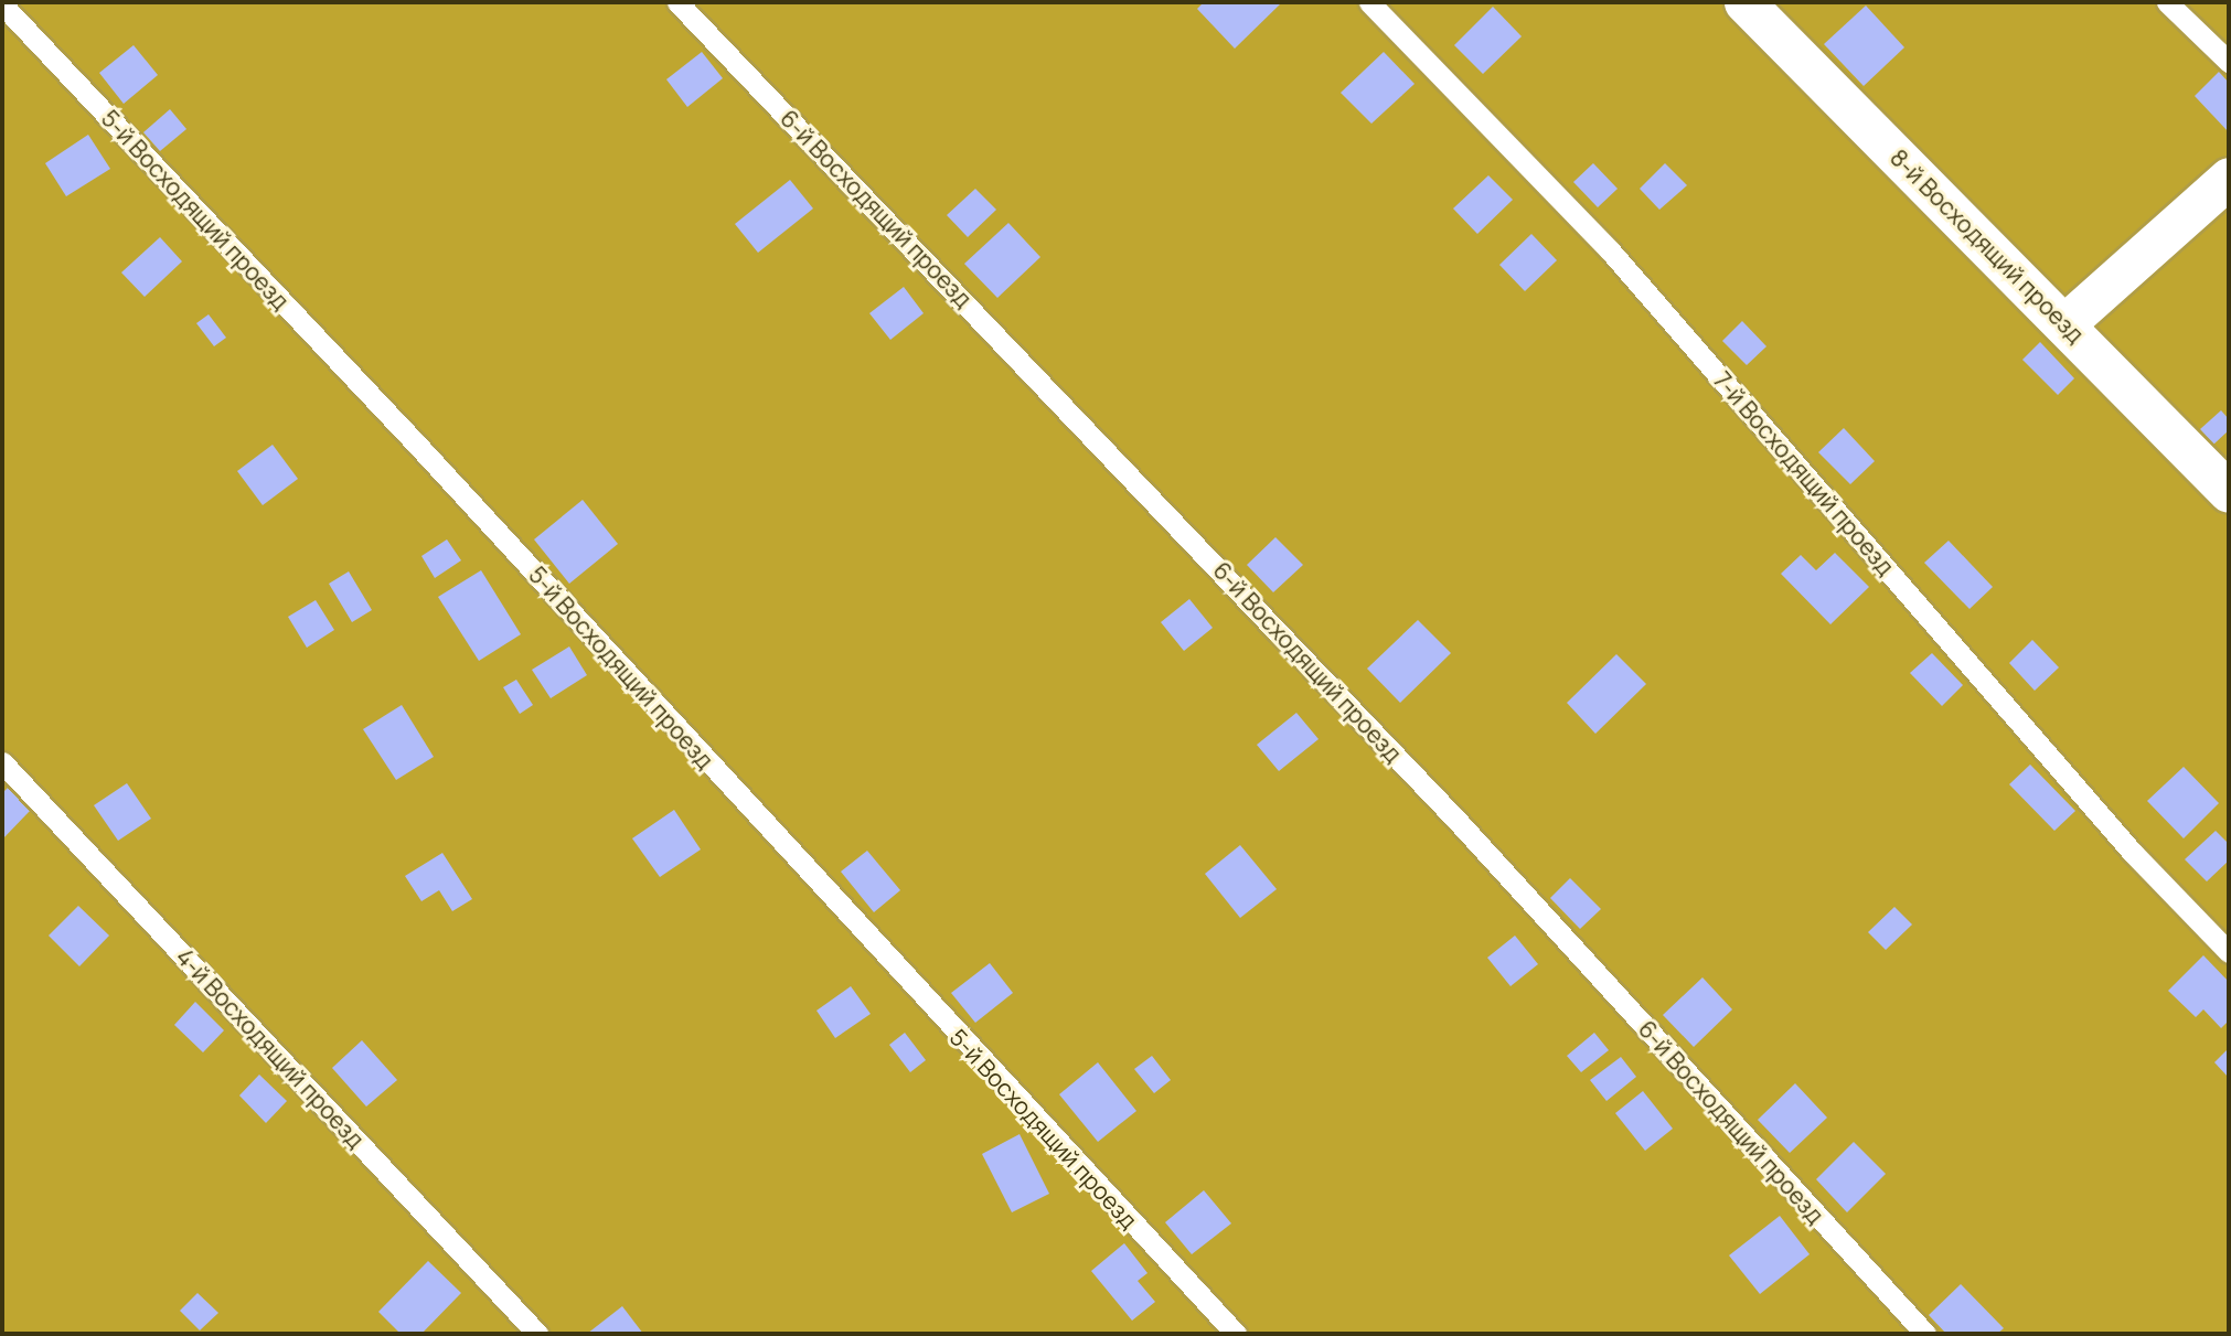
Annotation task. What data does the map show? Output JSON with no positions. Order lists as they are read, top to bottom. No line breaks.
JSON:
{"streets":{"street":["8-й Восходящий проезд"],"lane":["6-й Восходящий проезд","5-й Восходящий проезд","7-й Восходящий проезд","4-й Восходящий проезд"]}}
